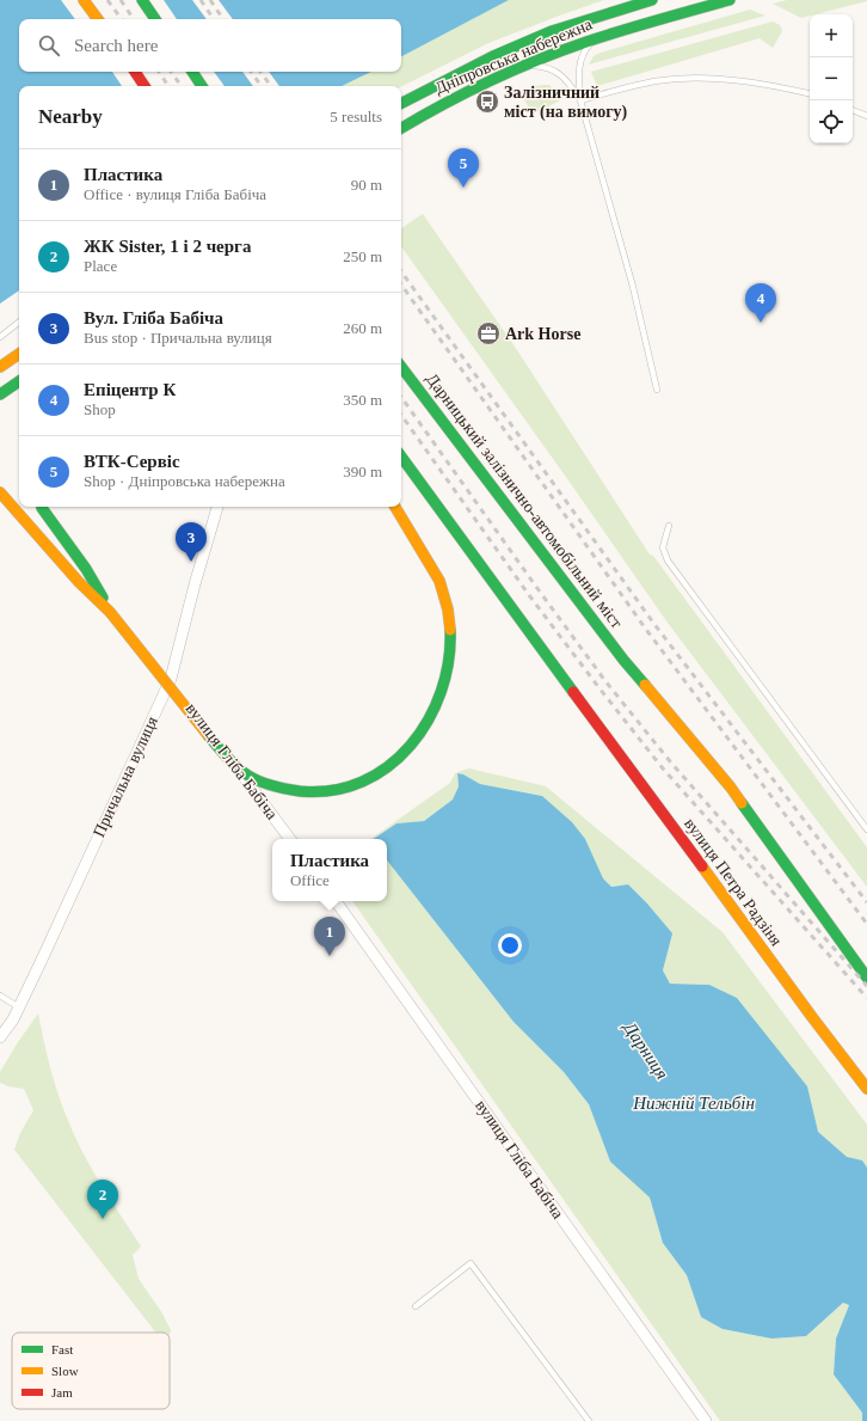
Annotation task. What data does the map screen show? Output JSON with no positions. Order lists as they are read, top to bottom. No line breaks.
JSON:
{"streets":{"main road":["Дніпровська набережна","Дарницький залізнично-автомобільний міст","вулиця Петра Радзіня"],"street":["вулиця Гліба Бабіча","Причальна вулиця"]},"crossings":[["вулиця Гліба Бабіча","Причальна вулиця"]],"water":["Дарниця","Нижній Тельбін"],"places":{"bus stop":["Залізничний міст (на вимогу)"],"office":["Ark Horse"]},"legend":["Fast","Slow","Jam"],"page":{"map_buttons":["+","−"],"search":"Search here","heading":["Nearby","5 results"],"pins":["5","4","3","1","2"],"list":[{"mark":"1","name":"Пластика","note":"Office · вулиця Гліба Бабіча","value":"90 m"},{"mark":"2","name":"ЖК Sister, 1 і 2 черга","note":"Place","value":"250 m"},{"mark":"3","name":"Вул. Гліба Бабіча","note":"Bus stop · Причальна вулиця","value":"260 m"},{"mark":"4","name":"Епіцентр К","note":"Shop","value":"350 m"},{"mark":"5","name":"ВТК-Сервіс","note":"Shop · Дніпровська набережна","value":"390 m"}],"popup":["Пластика","Office"]}}
